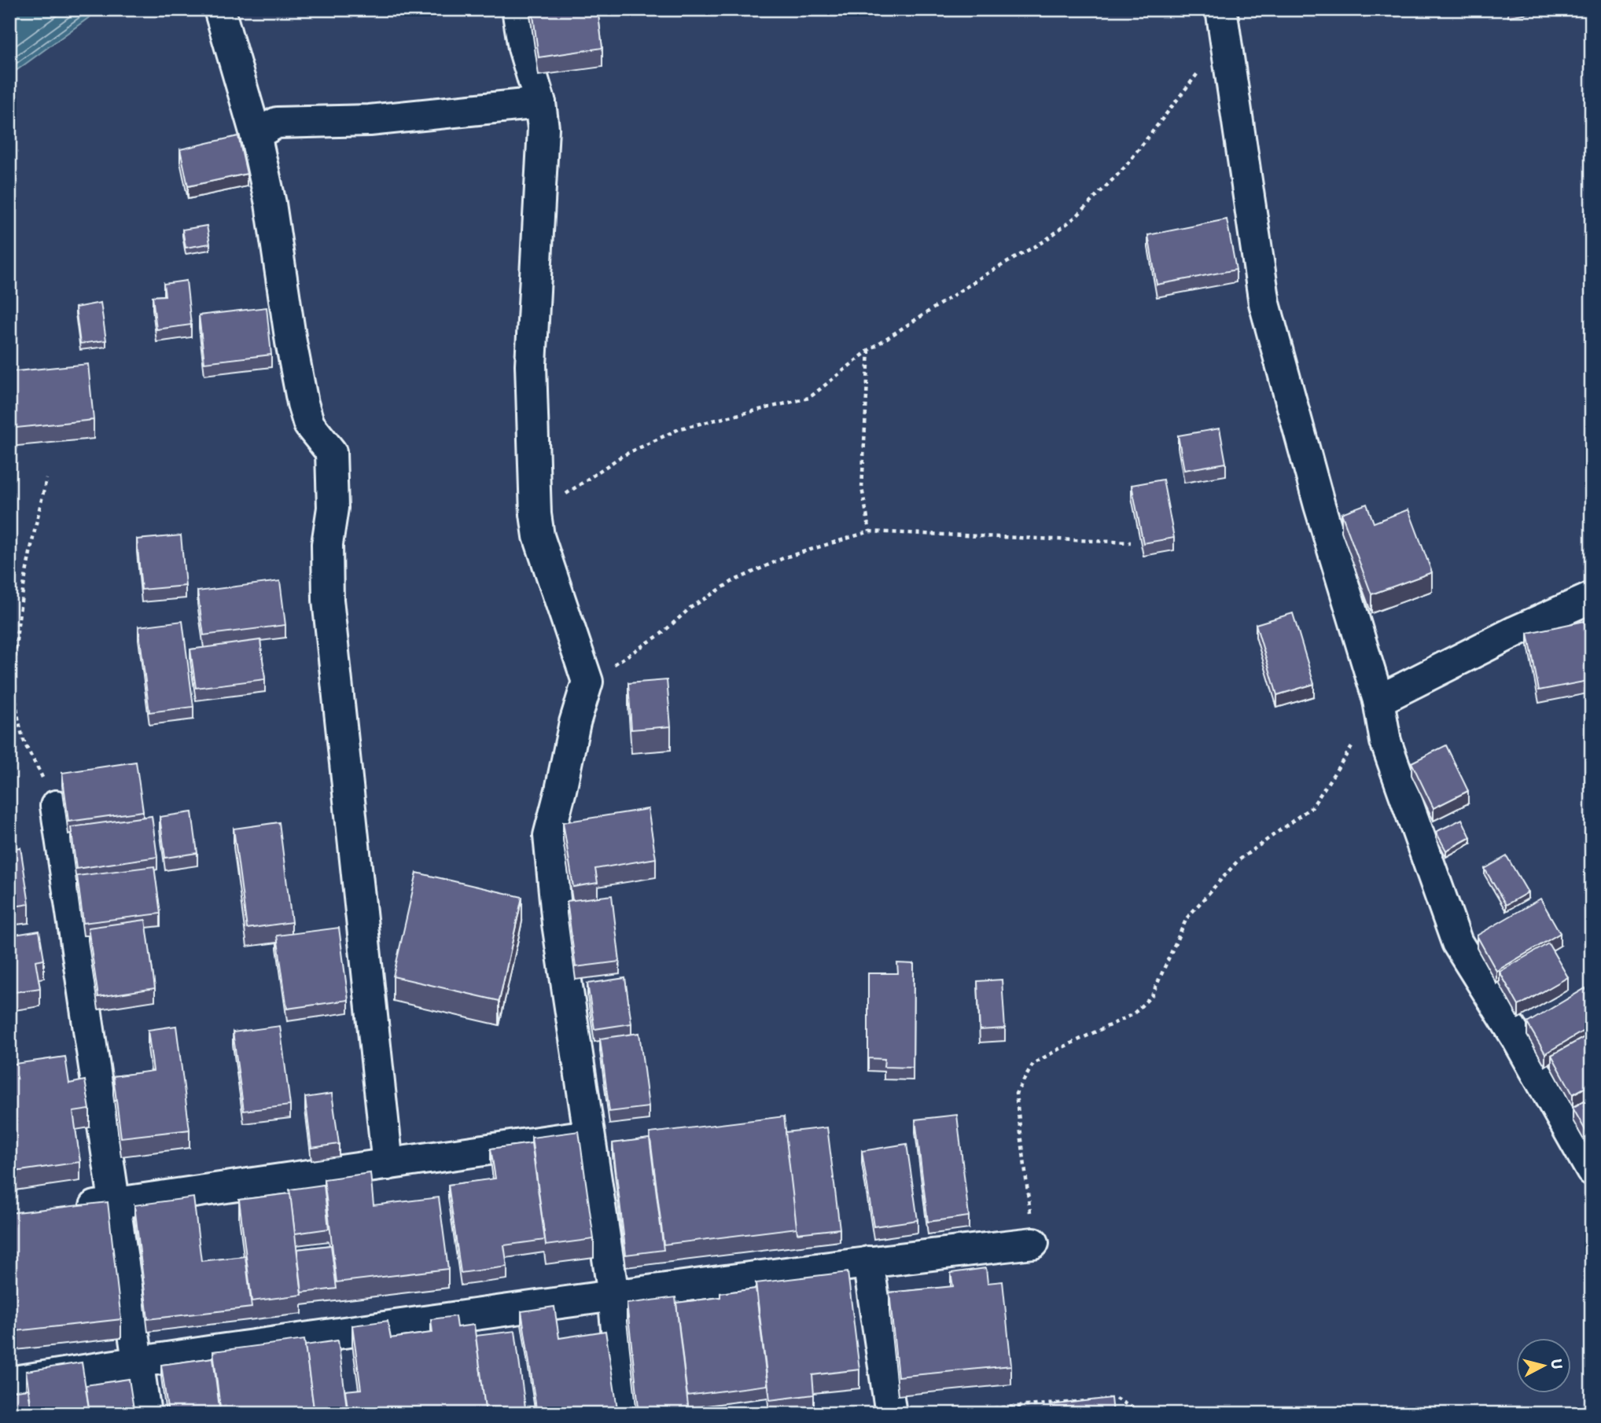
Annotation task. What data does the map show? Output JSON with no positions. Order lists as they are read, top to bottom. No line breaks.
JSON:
{"north":"right"}
